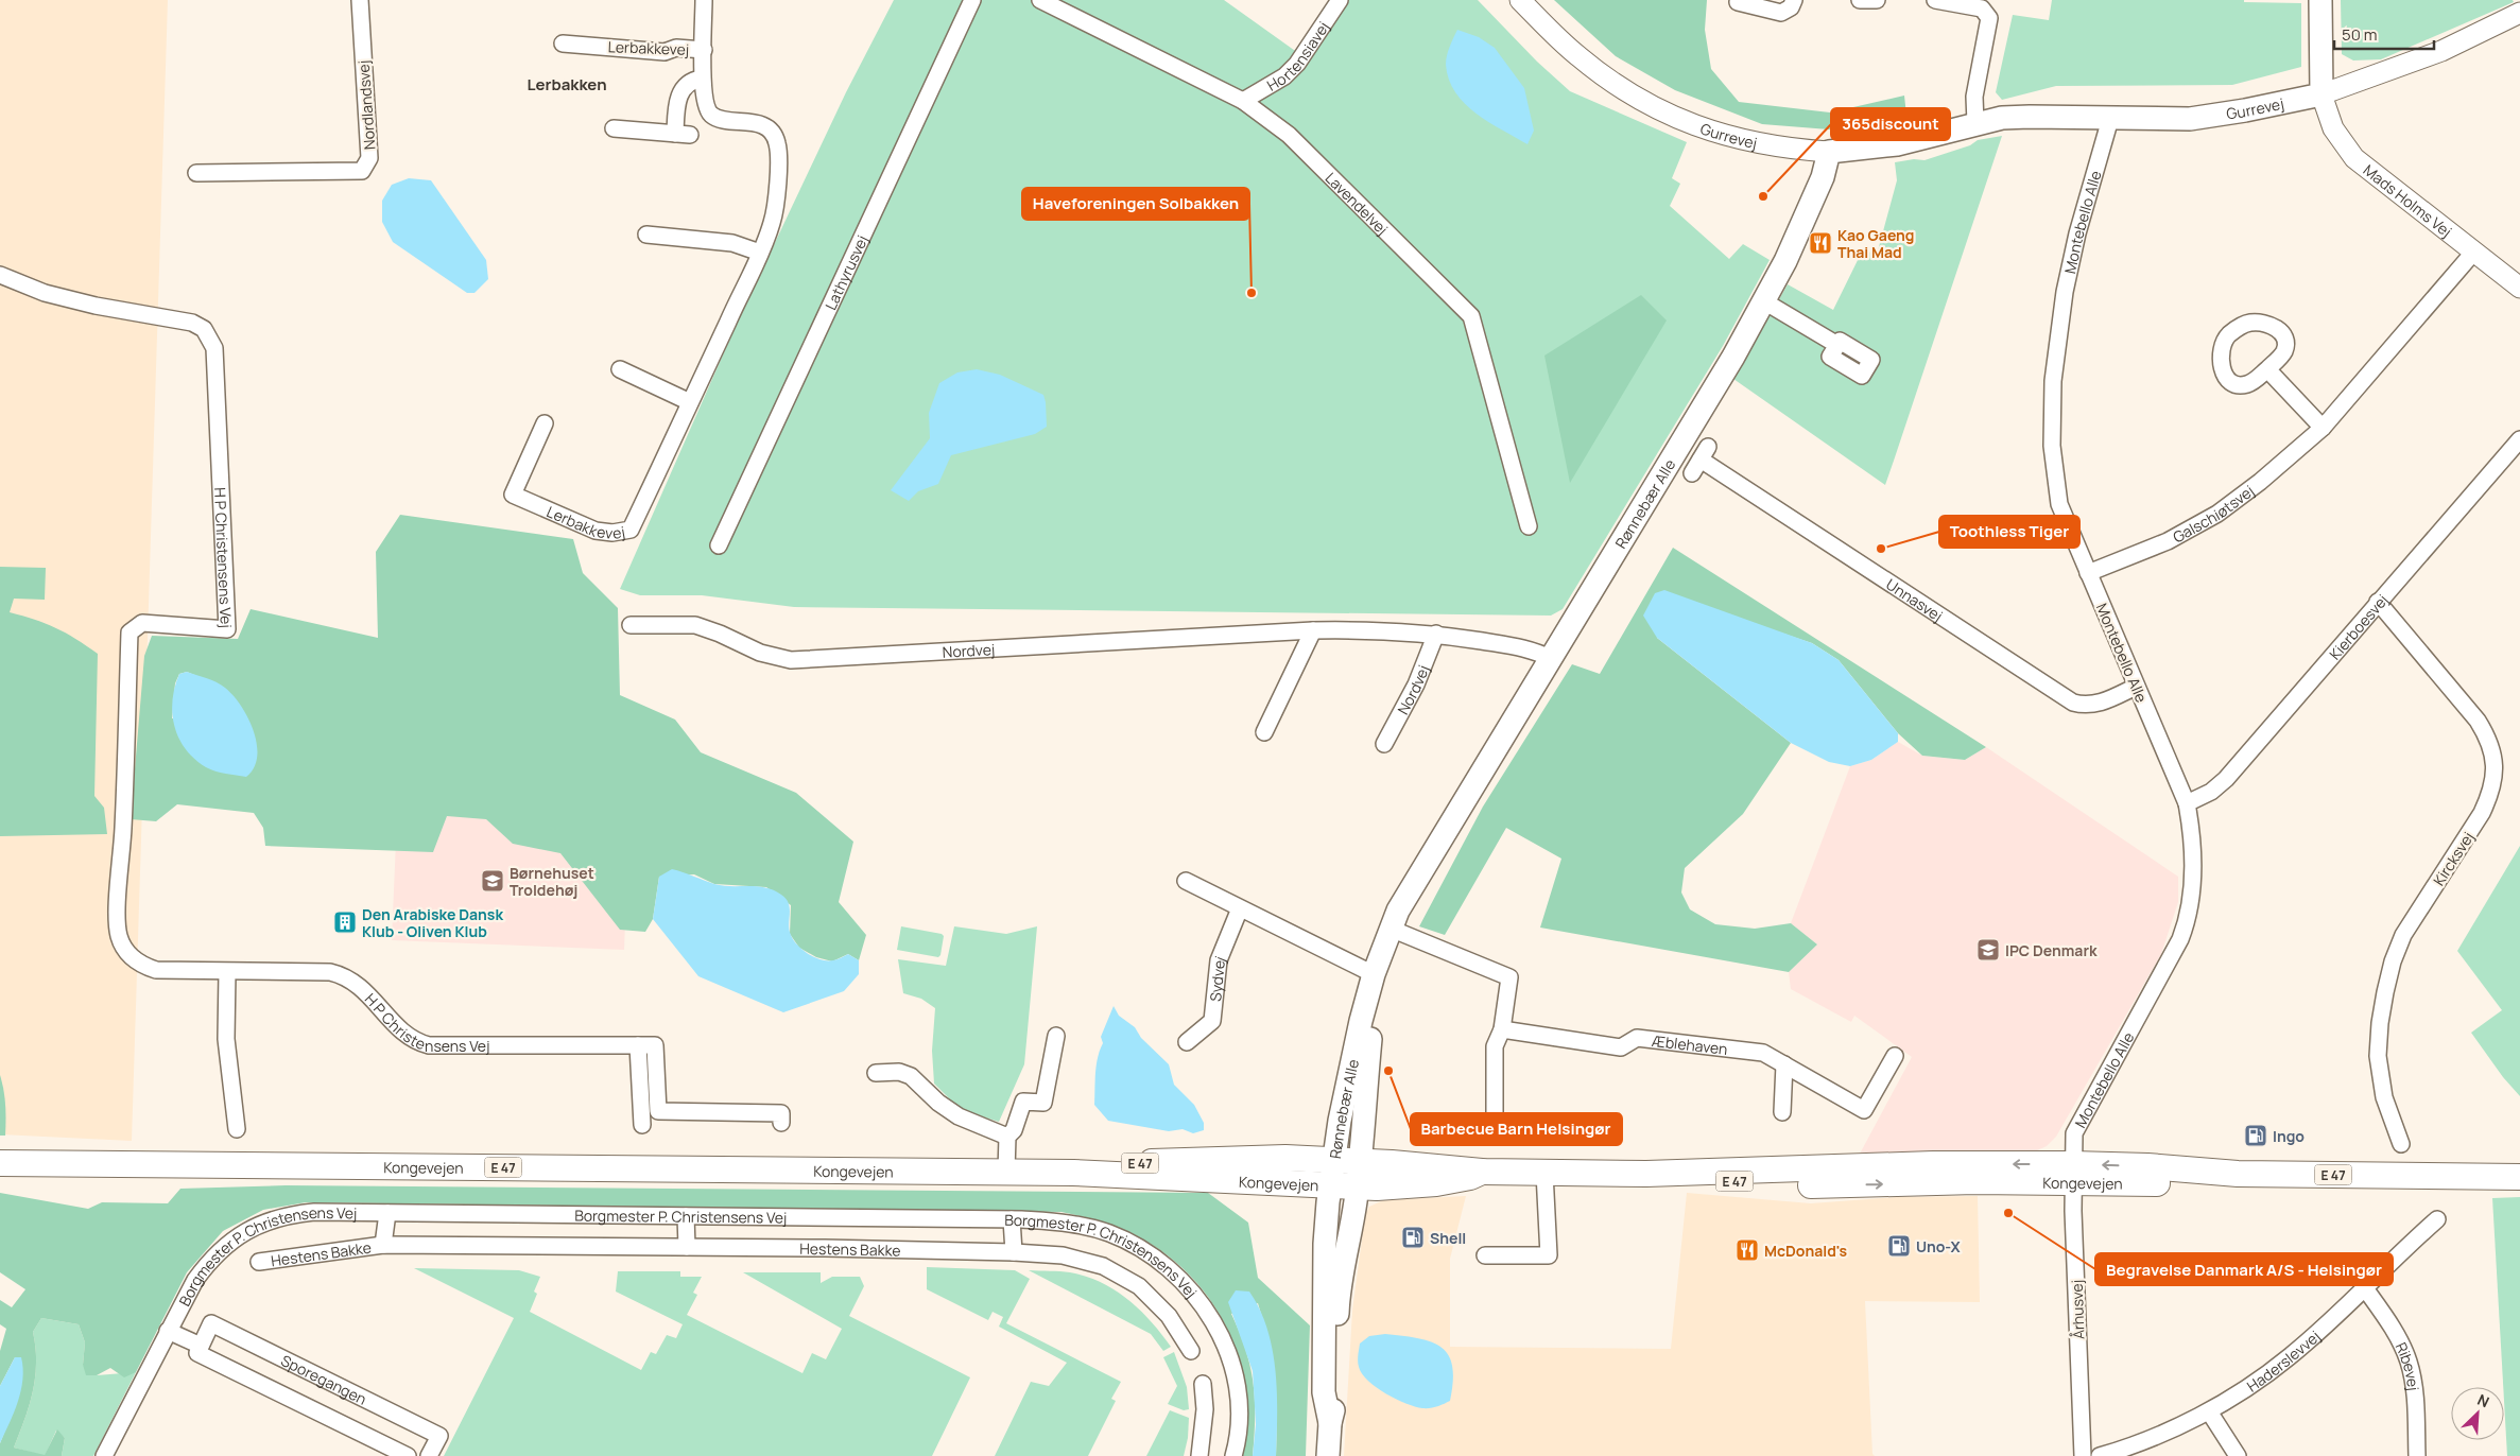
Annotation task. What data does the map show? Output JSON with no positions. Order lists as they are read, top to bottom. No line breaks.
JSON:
{"streets":{"main road":["Gurrevej","Rønnebær Alle","E 47","Kongevejen"],"street":["Lerbakkevej","Hortensiavej","Nordlandsvej","Mads Holms Vej","Lavendelvej","Montebello Alle","Lathyrusvej","Galschiøtsvej","H P Christensens Vej","Unnasvej","Kierboesvej","Nordvej","Kircksvej","Sydvej","Æblehaven","Borgmester P. Christensens Vej","Hestens Bakke","Århusvej","Haderslevvej","Ribevej","Sporegangen"]},"crossings":[["Hortensiavej","Lavendelvej"],["Gurrevej","Mads Holms Vej"],["Gurrevej","Montebello Alle"],["Gurrevej","Rønnebær Alle"],["Mads Holms Vej","Galschiøtsvej"],["Montebello Alle","Galschiøtsvej"],["Montebello Alle","Unnasvej"],["Montebello Alle","Kierboesvej"],["Montebello Alle","Kongevejen"],["Montebello Alle","Århusvej"],["Rønnebær Alle","Nordvej"],["Rønnebær Alle","Kongevejen"],["Kierboesvej","Kircksvej"],["Kongevejen","Århusvej"],["Borgmester P. Christensens Vej","Hestens Bakke"],["Haderslevvej","Ribevej"]],"districts":["Lerbakken"],"places":{"other":["365discount","Haveforeningen Solbakken","Toothless Tiger","Barbecue Barn Helsingør","Begravelse Danmark A/S - Helsingør"],"restaurant":["Kao Gaeng Thai Mad","McDonald's"],"school or university":["Børnehuset Troldehøj","IPC Denmark"],"building":["Den Arabiske Dansk Klub - Oliven Klub"],"fuel station":["Ingo","Shell","Uno-X"]},"scale_bar":"50 m","north":"top right"}
